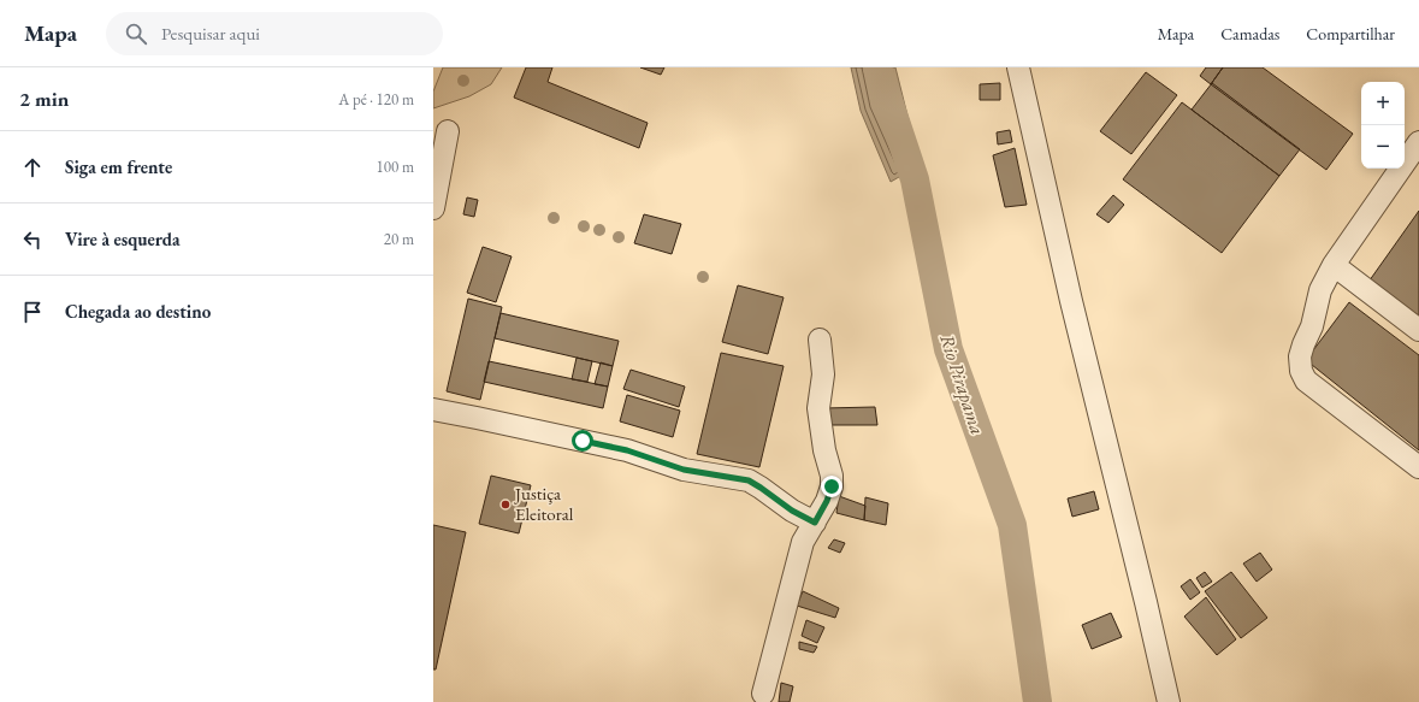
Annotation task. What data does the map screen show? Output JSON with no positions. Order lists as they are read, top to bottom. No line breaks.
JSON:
{"water":["Rio Pirapama"],"places":["Justiça Eleitoral"],"page":{"header":"Mapa","search":"Pesquisar aqui","nav":["Mapa","Camadas","Compartilhar"],"heading":["2 min","A pé · 120 m"],"map_buttons":["+","−"],"list":[["Siga em frente","100 m"],["Vire à esquerda","20 m"],"Chegada ao destino"]}}
